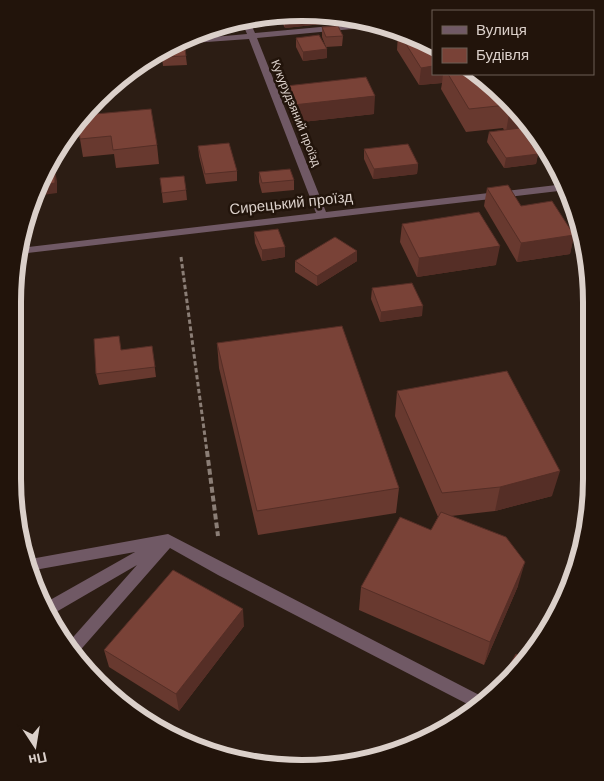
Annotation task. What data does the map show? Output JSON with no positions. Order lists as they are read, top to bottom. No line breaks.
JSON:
{"streets":{"street":["Кукурудзяний проїзд","Сирецький проїзд"]},"crossings":[["Кукурудзяний проїзд","Сирецький проїзд"]],"legend":["Вулиця","Будівля"],"north":"bottom"}
